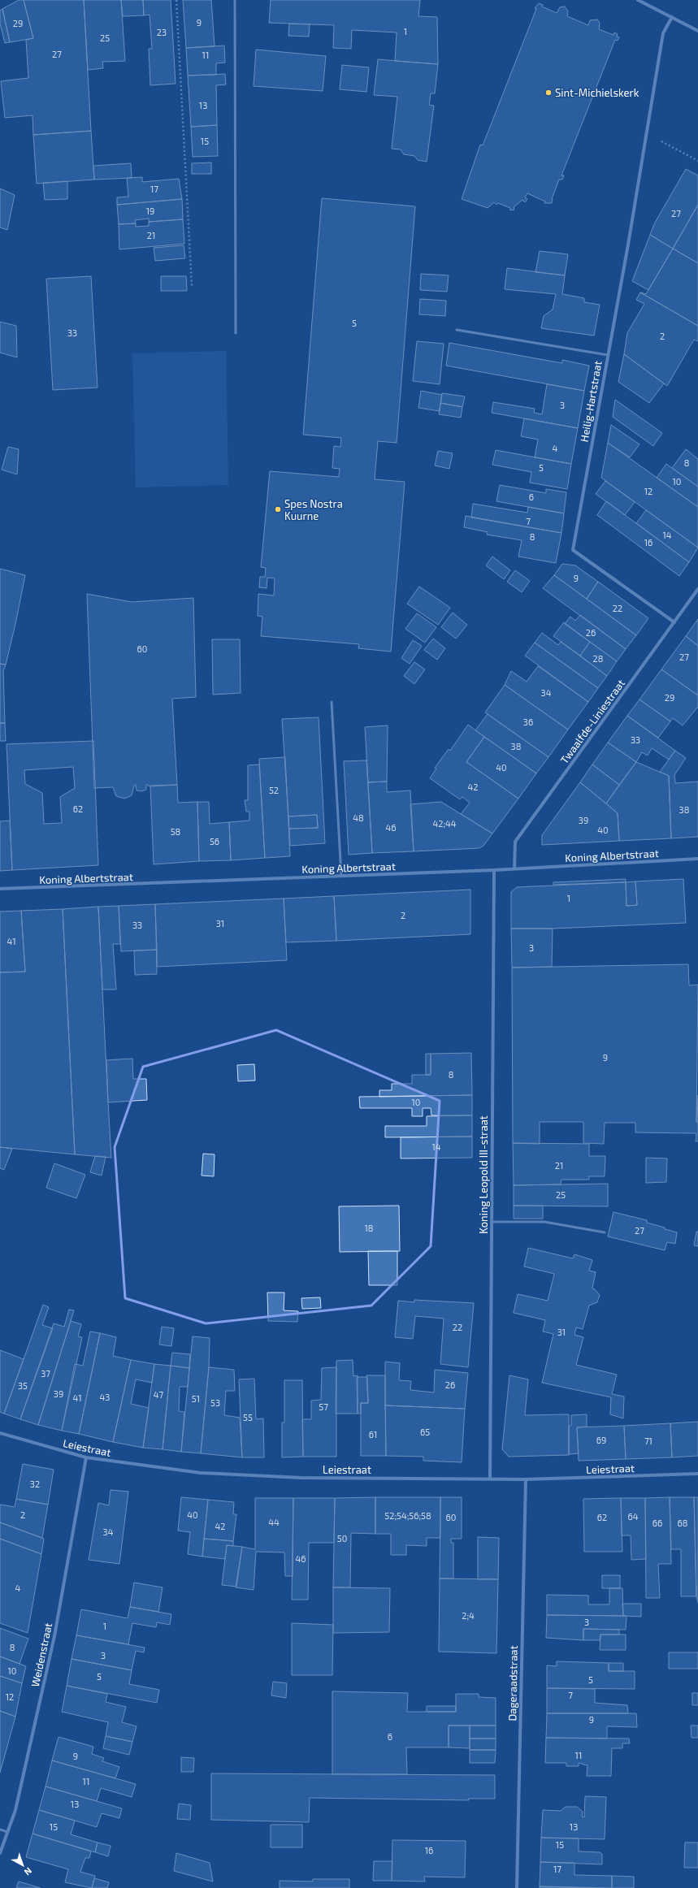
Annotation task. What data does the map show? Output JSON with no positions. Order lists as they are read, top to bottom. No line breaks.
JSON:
{"streets":{"street":["Heilig-Hartstraat","Twaalfde-Liniestraat","Koning Albertstraat","Koning Leopold III-straat","Leiestraat","Weidenstraat","Dageraadstraat"]},"crossings":[["Heilig-Hartstraat","Twaalfde-Liniestraat"],["Twaalfde-Liniestraat","Koning Albertstraat"],["Koning Albertstraat","Koning Leopold III-straat"],["Koning Leopold III-straat","Leiestraat"],["Leiestraat","Weidenstraat"],["Leiestraat","Dageraadstraat"]],"places":["Sint-Michielskerk","Spes Nostra Kuurne"],"house_numbers":["9","29","1","23","25","27","11","13","15","17","19","27","21","5","33","2","3","4","8","5","10","12","6","7","14","8","16","9","22","26","60","27","28","34","29","36","33","38","40","42","52","62","38","48","39","42;44","46","40","58","56","1","2","31","33","41","3","9","8","10","14","21","25","18","27","22","31","37","26","35","39","47","43","41","51","53","57","55","65","61","69","71","32","2","40","52;54;56;58","64","60","62","44","66","68","42","34","50","46","4","2;4","3","1","8","3","10","5","5","7","12","9","6","11","9","11","13","15","13","15","16","17"],"north":"bottom right"}
